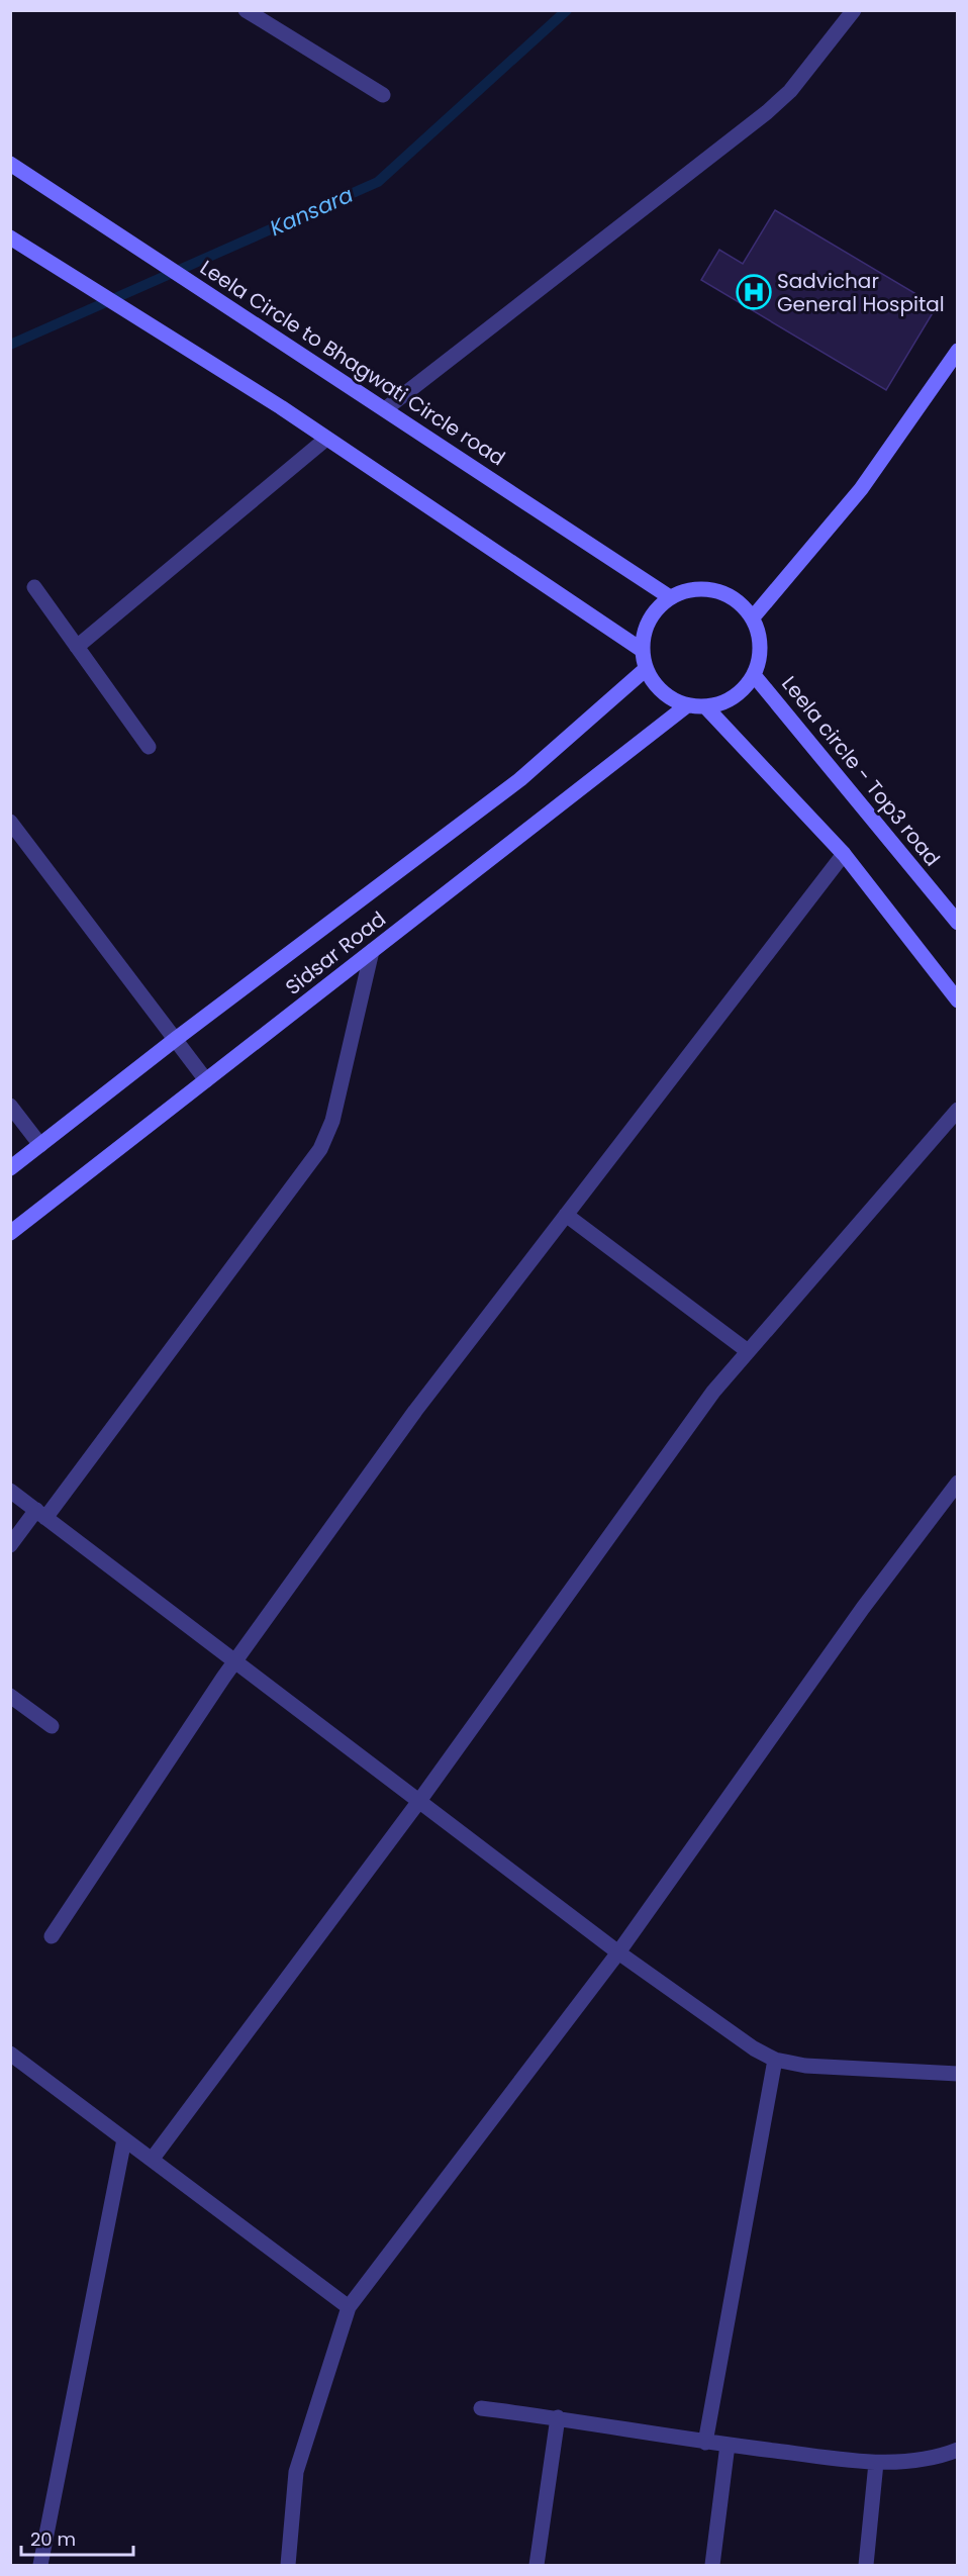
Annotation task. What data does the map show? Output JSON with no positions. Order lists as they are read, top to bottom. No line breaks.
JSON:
{"streets":{"main road":["Leela Circle to Bhagwati Circle road","Leela circle - Top3 road","Sidsar Road"]},"crossings":[["Leela Circle to Bhagwati Circle road","Leela circle - Top3 road"],["Leela Circle to Bhagwati Circle road","Sidsar Road"],["Leela circle - Top3 road","Sidsar Road"]],"water":["Kansara"],"places":{"hospital":["Sadvichar General Hospital"]},"scale_bar":"20 m"}
